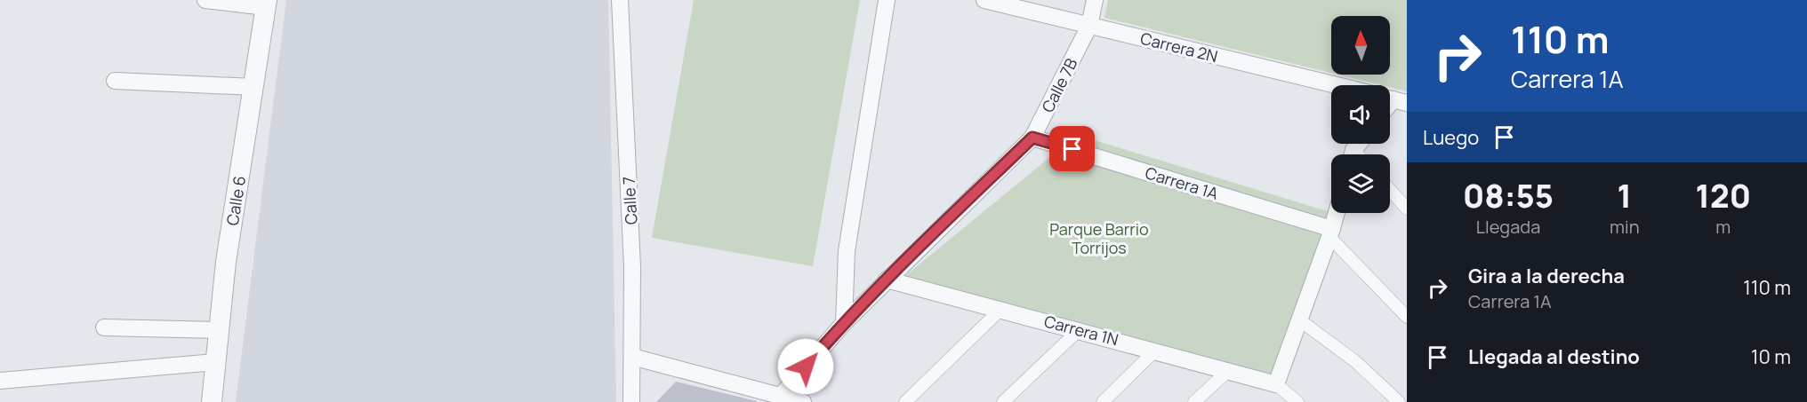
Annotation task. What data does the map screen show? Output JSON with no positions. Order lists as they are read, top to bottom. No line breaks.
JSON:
{"streets":{"street":["Carrera 2N","Calle 7B","Carrera 1A","Calle 6","Calle 7","Carrera 1N"]},"crossings":[["Carrera 2N","Calle 7B"],["Calle 7B","Carrera 1A"],["Calle 7B","Carrera 1N"]],"parks":["Parque Barrio Torrijos"],"north":"top","page":{"turn":["110 m","Carrera 1A"],"then":"Luego","eta":["08:55","Llegada","1","min","120","m"],"list":[{"name":"Gira a la derecha","note":"Carrera 1A","value":"110 m"},{"name":"Llegada al destino","value":"10 m"}]}}
